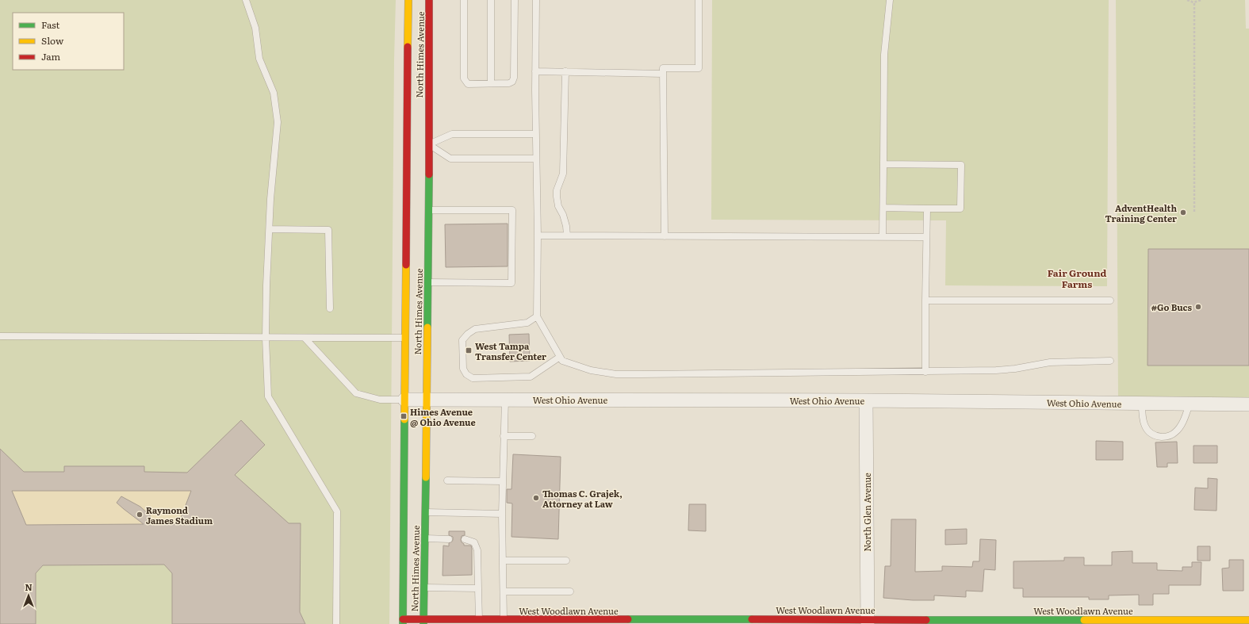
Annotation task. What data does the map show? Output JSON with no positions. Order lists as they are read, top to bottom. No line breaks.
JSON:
{"streets":{"street":["North Himes Avenue","West Ohio Avenue","North Glen Avenue","West Woodlawn Avenue"]},"crossings":[["North Himes Avenue","West Ohio Avenue"],["North Himes Avenue","West Woodlawn Avenue"],["West Ohio Avenue","North Glen Avenue"],["North Glen Avenue","West Woodlawn Avenue"]],"districts":["Fair Ground Farms"],"places":{"other":["AdventHealth Training Center","#Go Bucs","Thomas C. Grajek, Attorney at Law","Raymond James Stadium"],"transit":["West Tampa Transfer Center","Himes Avenue @ Ohio Avenue"]},"legend":["Fast","Slow","Jam"],"north":"top"}
